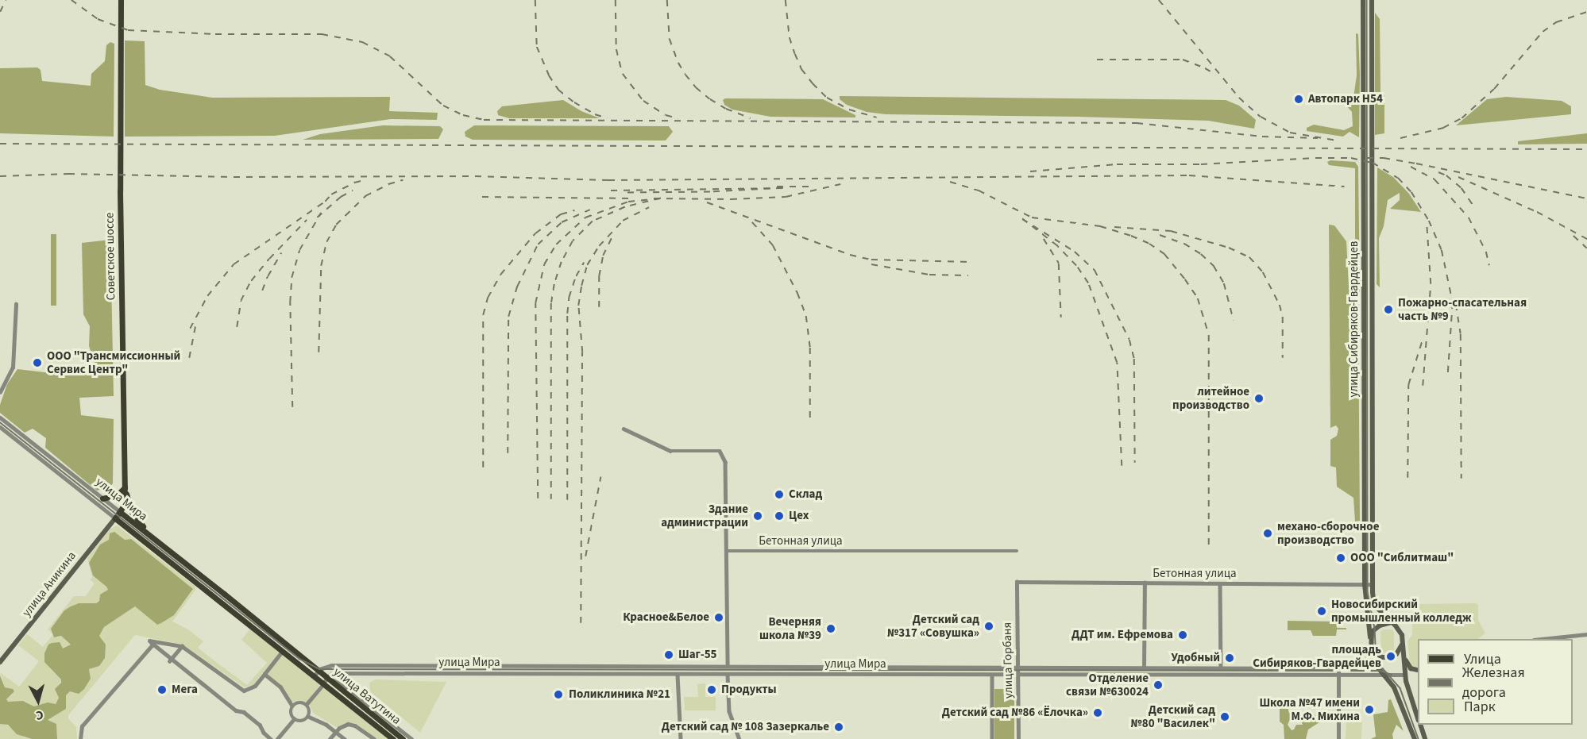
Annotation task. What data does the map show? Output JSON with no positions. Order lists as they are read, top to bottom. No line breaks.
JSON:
{"streets":{"main road":["Советское шоссе","улица Сибиряков-Гвардейцев","улица Мира","улица Аникина","улица Ватутина"],"street":["Бетонная улица","улица Горбаня"]},"crossings":[["Советское шоссе","улица Мира"],["улица Сибиряков-Гвардейцев","Бетонная улица"],["улица Мира","улица Аникина"],["улица Мира","улица Горбаня"],["улица Мира","улица Ватутина"],["Бетонная улица","улица Горбаня"]],"places":["Автопарк Н54","Пожарно-спасательная часть №9","ООО \"Трансмиссионный Сервис Центр\"","литейное производство","Склад","Здание администрации","Цех","механо-сборочное производство","ООО \"Сиблитмаш\"","Новосибирский промышленный колледж","Красное&Белое","Детский сад №317 «Совушка»","Вечерняя школа №39","ДДТ им. Ефремова","Шаг-55","площадь Сибиряков-Гвардейцев","Удобный","Отделение связи №630024","Мега","Продукты","Поликлиника №21","Школа №47 имени М.Ф. Михина","Детский сад №86 «Ёлочка»","Детский сад №80 \"Василек\"","Детский сад № 108 Зазеркалье"],"legend":["Улица","Железная дорога","Парк"],"north":"bottom"}
